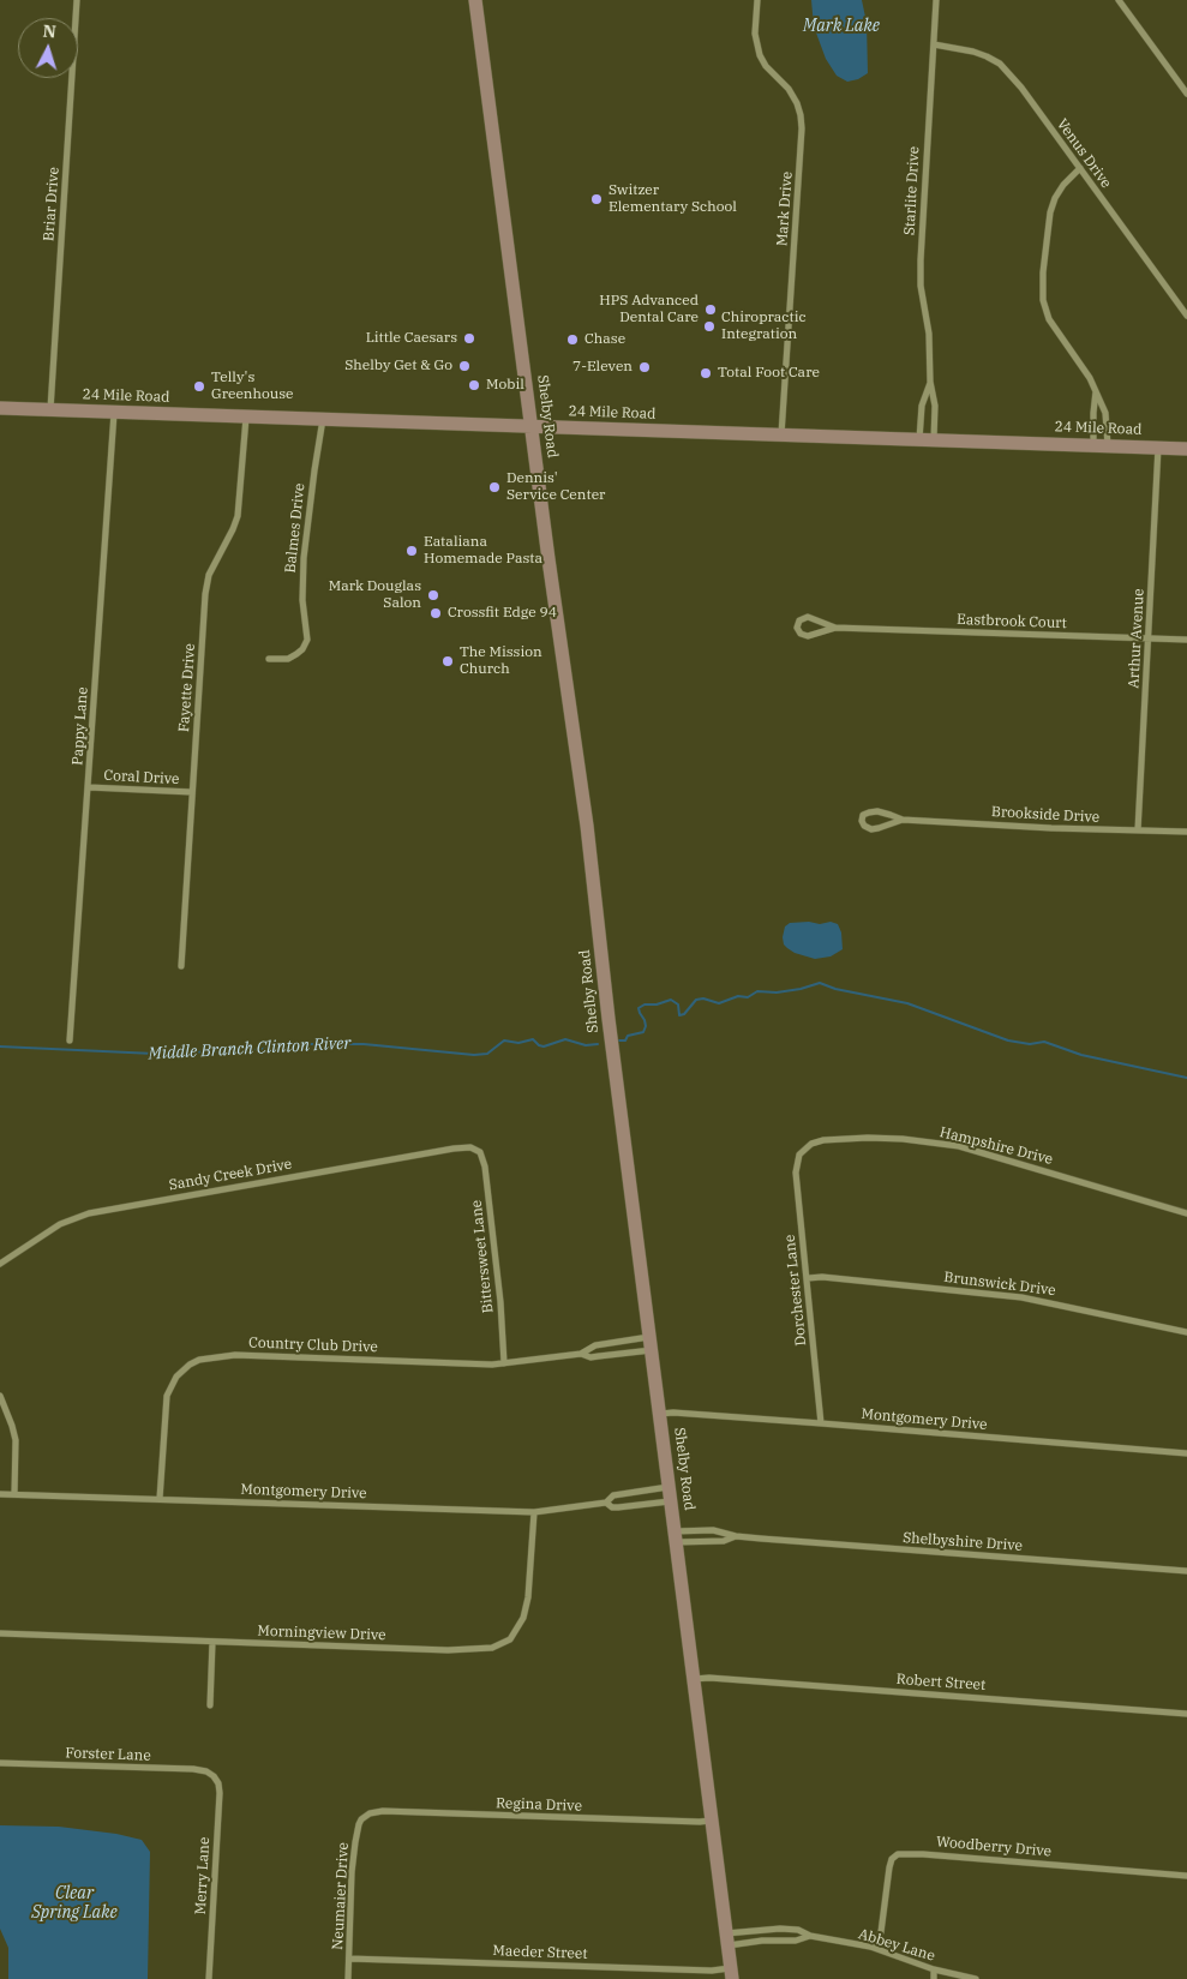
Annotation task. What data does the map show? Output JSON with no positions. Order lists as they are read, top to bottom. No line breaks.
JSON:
{"streets":{"street":["Venus Drive","Starlite Drive","Briar Drive","Mark Drive","24 Mile Road","Shelby Road","Balmes Drive","Eastbrook Court","Arthur Avenue","Fayette Drive","Pappy Lane","Coral Drive","Brookside Drive","Hampshire Drive","Sandy Creek Drive","Bittersweet Lane","Brunswick Drive","Dorchester Lane","Country Club Drive","Montgomery Drive","Shelbyshire Drive","Morningview Drive","Robert Street","Forster Lane","Regina Drive","Woodberry Drive","Merry Lane","Neumaier Drive","Abbey Lane","Maeder Street"]},"crossings":[["Venus Drive","Starlite Drive"],["Starlite Drive","24 Mile Road"],["Briar Drive","24 Mile Road"],["Mark Drive","24 Mile Road"],["24 Mile Road","Shelby Road"],["24 Mile Road","Balmes Drive"],["24 Mile Road","Arthur Avenue"],["24 Mile Road","Fayette Drive"],["24 Mile Road","Pappy Lane"],["Shelby Road","Country Club Drive"],["Shelby Road","Montgomery Drive"],["Shelby Road","Shelbyshire Drive"],["Shelby Road","Robert Street"],["Shelby Road","Regina Drive"],["Shelby Road","Abbey Lane"],["Shelby Road","Maeder Street"],["Eastbrook Court","Arthur Avenue"],["Arthur Avenue","Brookside Drive"],["Fayette Drive","Coral Drive"],["Pappy Lane","Coral Drive"],["Hampshire Drive","Dorchester Lane"],["Sandy Creek Drive","Bittersweet Lane"],["Bittersweet Lane","Country Club Drive"],["Brunswick Drive","Dorchester Lane"],["Dorchester Lane","Montgomery Drive"],["Country Club Drive","Montgomery Drive"],["Montgomery Drive","Morningview Drive"],["Forster Lane","Merry Lane"],["Regina Drive","Neumaier Drive"],["Woodberry Drive","Abbey Lane"],["Neumaier Drive","Maeder Street"]],"water":["Mark Lake","Middle Branch Clinton River","Clear Spring Lake"],"places":["Switzer Elementary School","HPS Advanced Dental Care","Chiropractic Integration","Little Caesars","Chase","Shelby Get & Go","7-Eleven","Total Foot Care","Mobil","Telly's Greenhouse","Dennis' Service Center","Eataliana Homemade Pasta","Mark Douglas Salon","Crossfit Edge 94","The Mission Church"],"north":"top"}
